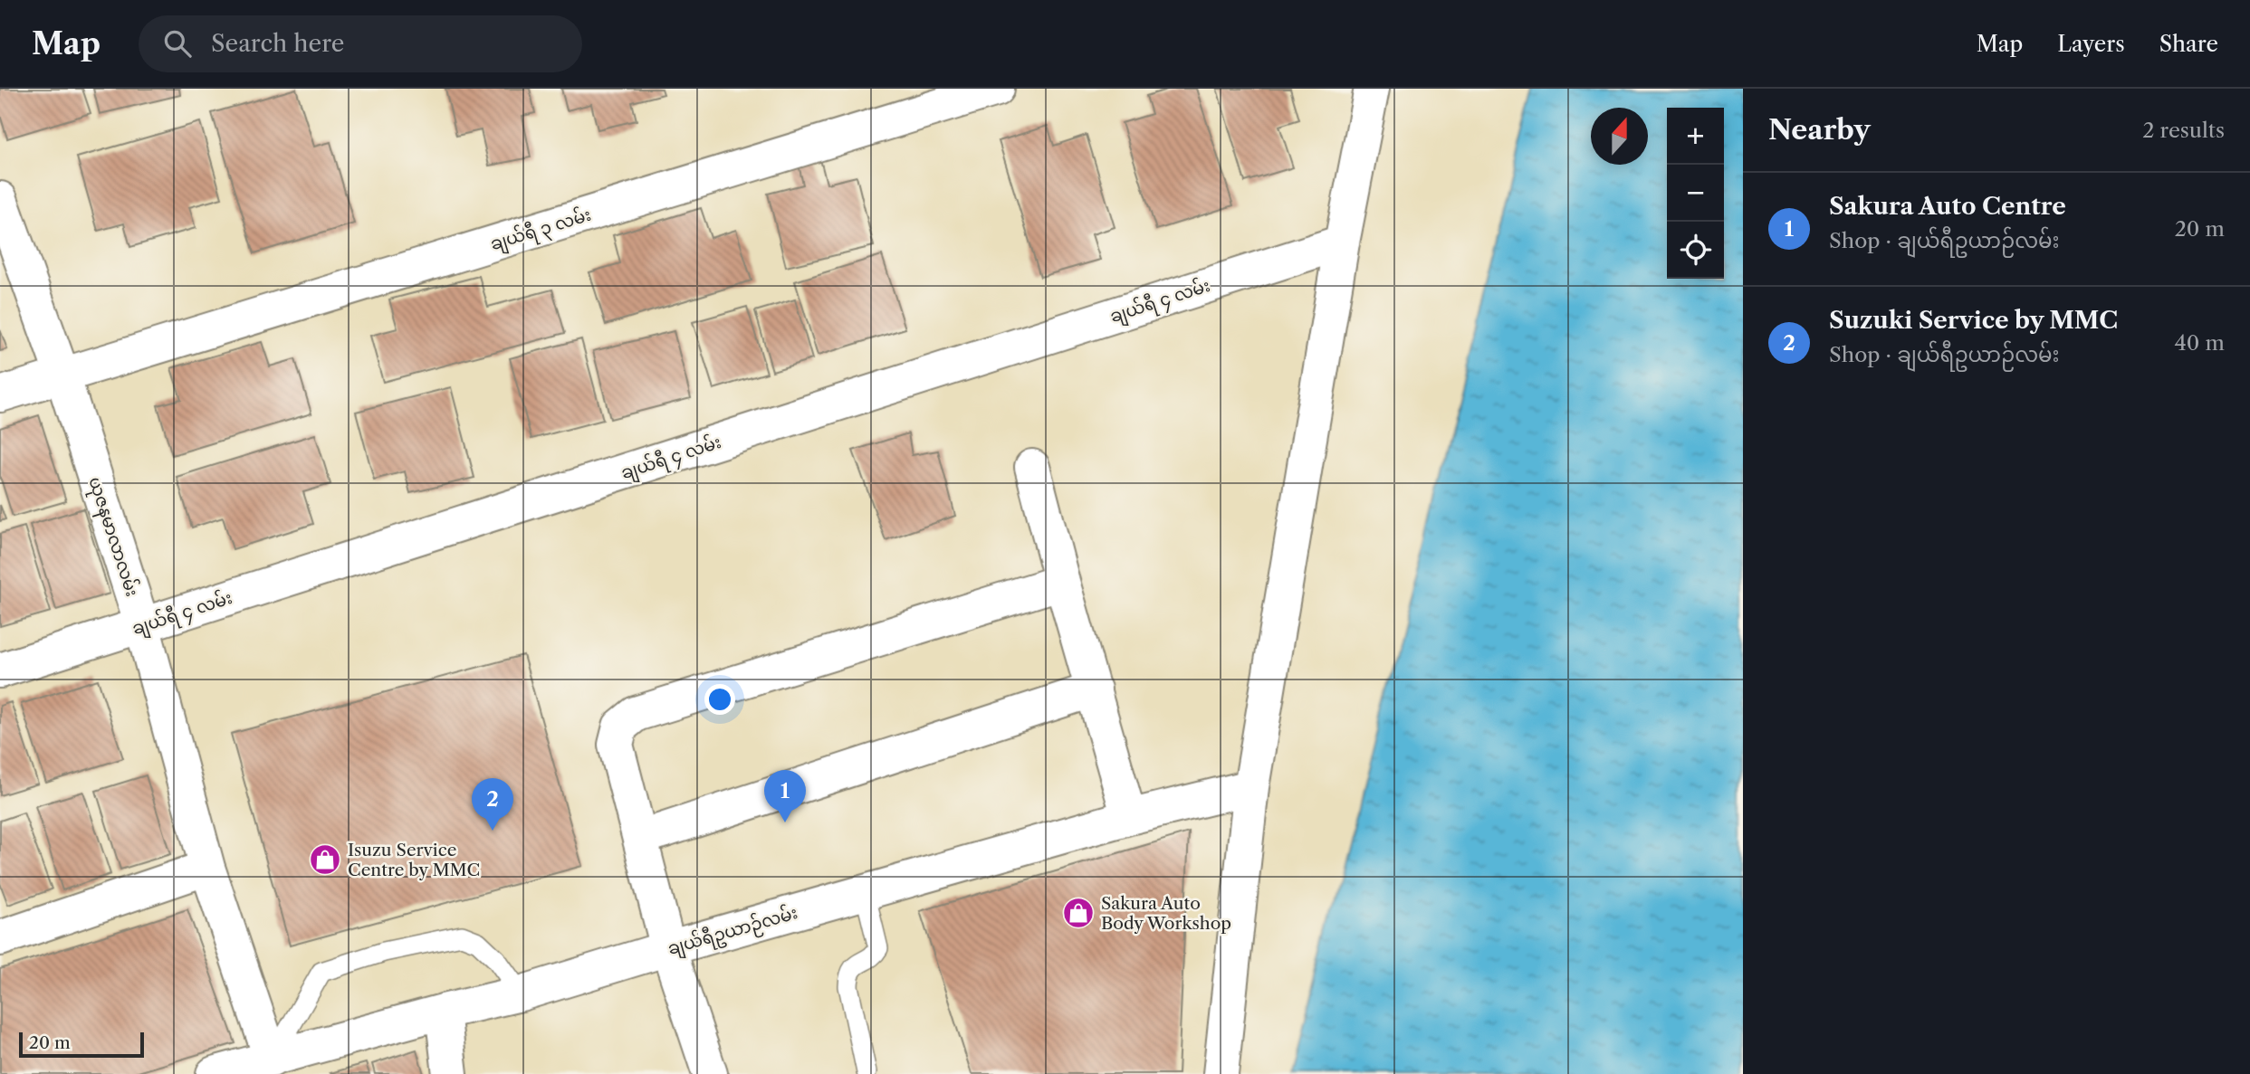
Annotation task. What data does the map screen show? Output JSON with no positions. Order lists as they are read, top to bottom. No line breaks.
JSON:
{"streets":{"street":["ချယ်ရီ ၃ လမ်း","ချယ်ရီ ၄ လမ်း","ယုဇနမာလာလမ်း","ချယ်ရီဥယာဉ်လမ်း"]},"crossings":[["ချယ်ရီ ၃ လမ်း","ယုဇနမာလာလမ်း"],["ချယ်ရီ ၄ လမ်း","ယုဇနမာလာလမ်း"],["ယုဇနမာလာလမ်း","ချယ်ရီဥယာဉ်လမ်း"]],"places":{"shop":["Isuzu Service Centre by MMC","Sakura Auto Body Workshop"]},"scale_bar":"20 m","north":"top","page":{"header":"Map","search":"Search here","nav":["Map","Layers","Share"],"heading":["Nearby","2 results"],"map_buttons":["+","−"],"list":[{"mark":"1","name":"Sakura Auto Centre","note":"Shop · ချယ်ရီဥယာဉ်လမ်း","value":"20 m"},{"mark":"2","name":"Suzuki Service by MMC","note":"Shop · ချယ်ရီဥယာဉ်လမ်း","value":"40 m"}],"pins":["1","2"],"scale":"20 m"}}
